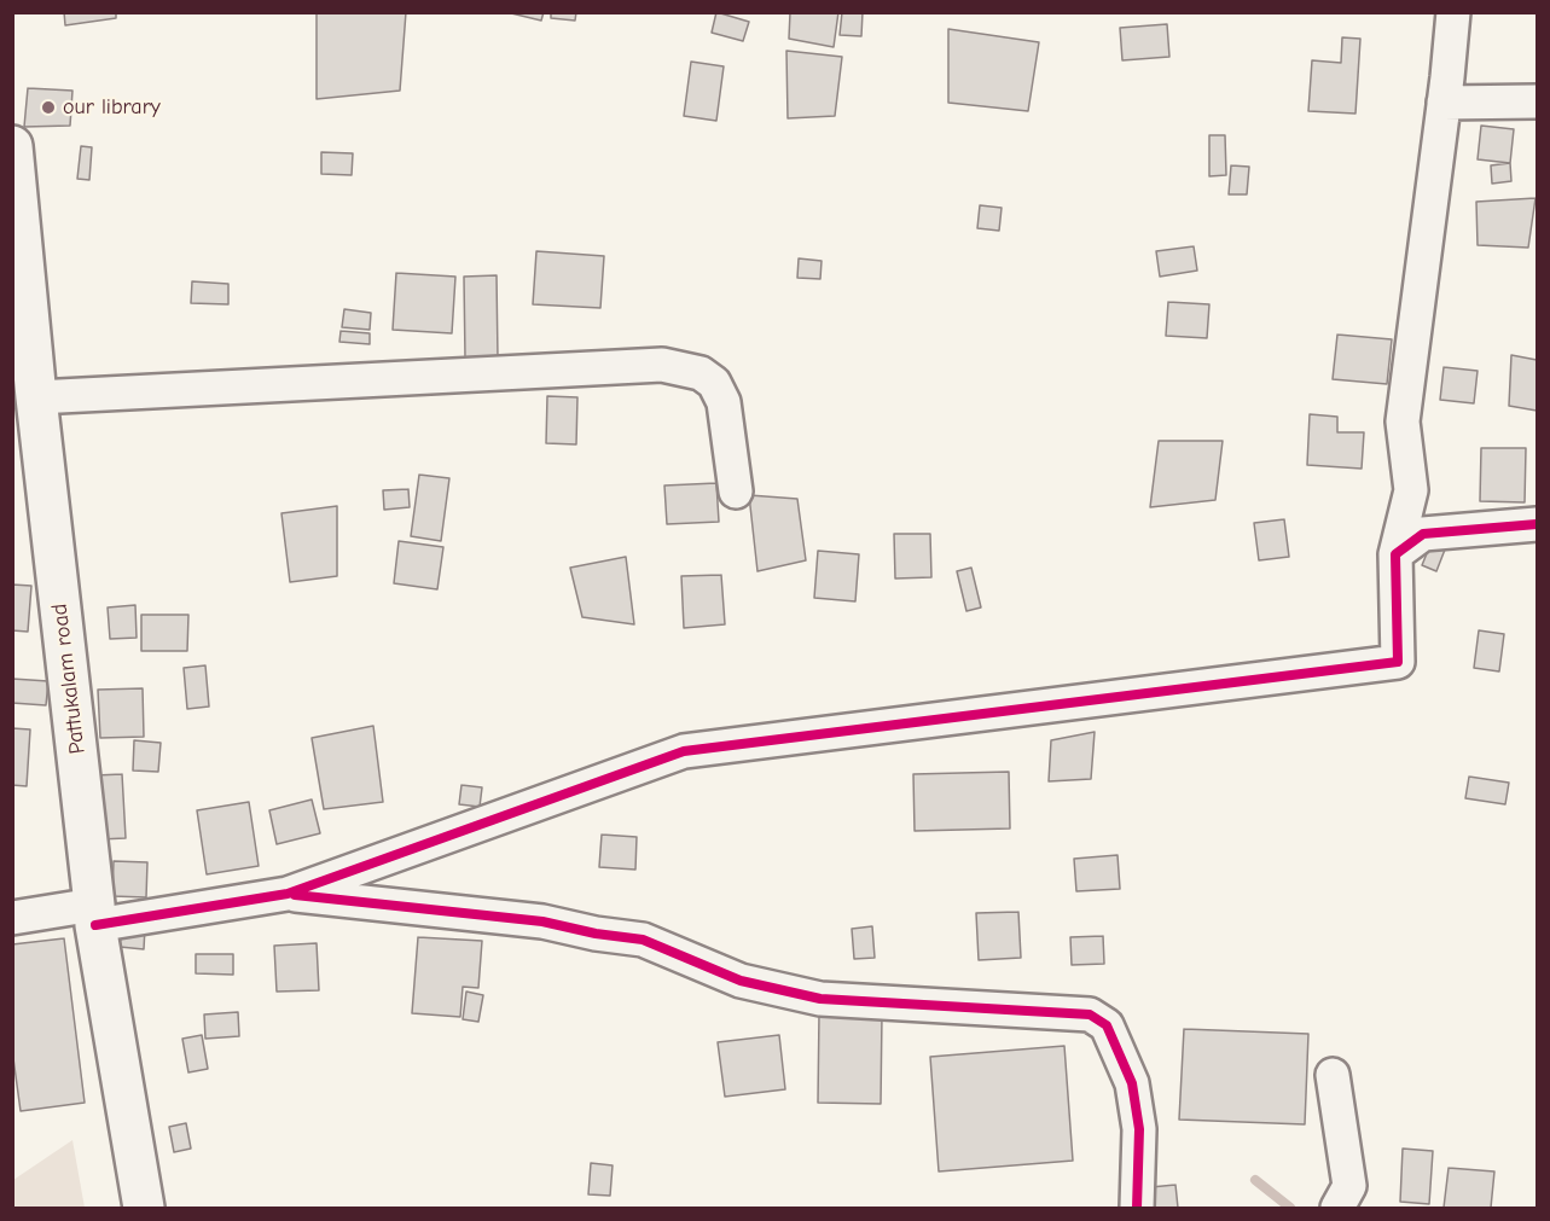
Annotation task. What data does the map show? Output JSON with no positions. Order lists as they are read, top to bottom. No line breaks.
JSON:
{"streets":{"main road":["Pattukalam road"]},"places":["our library"]}
